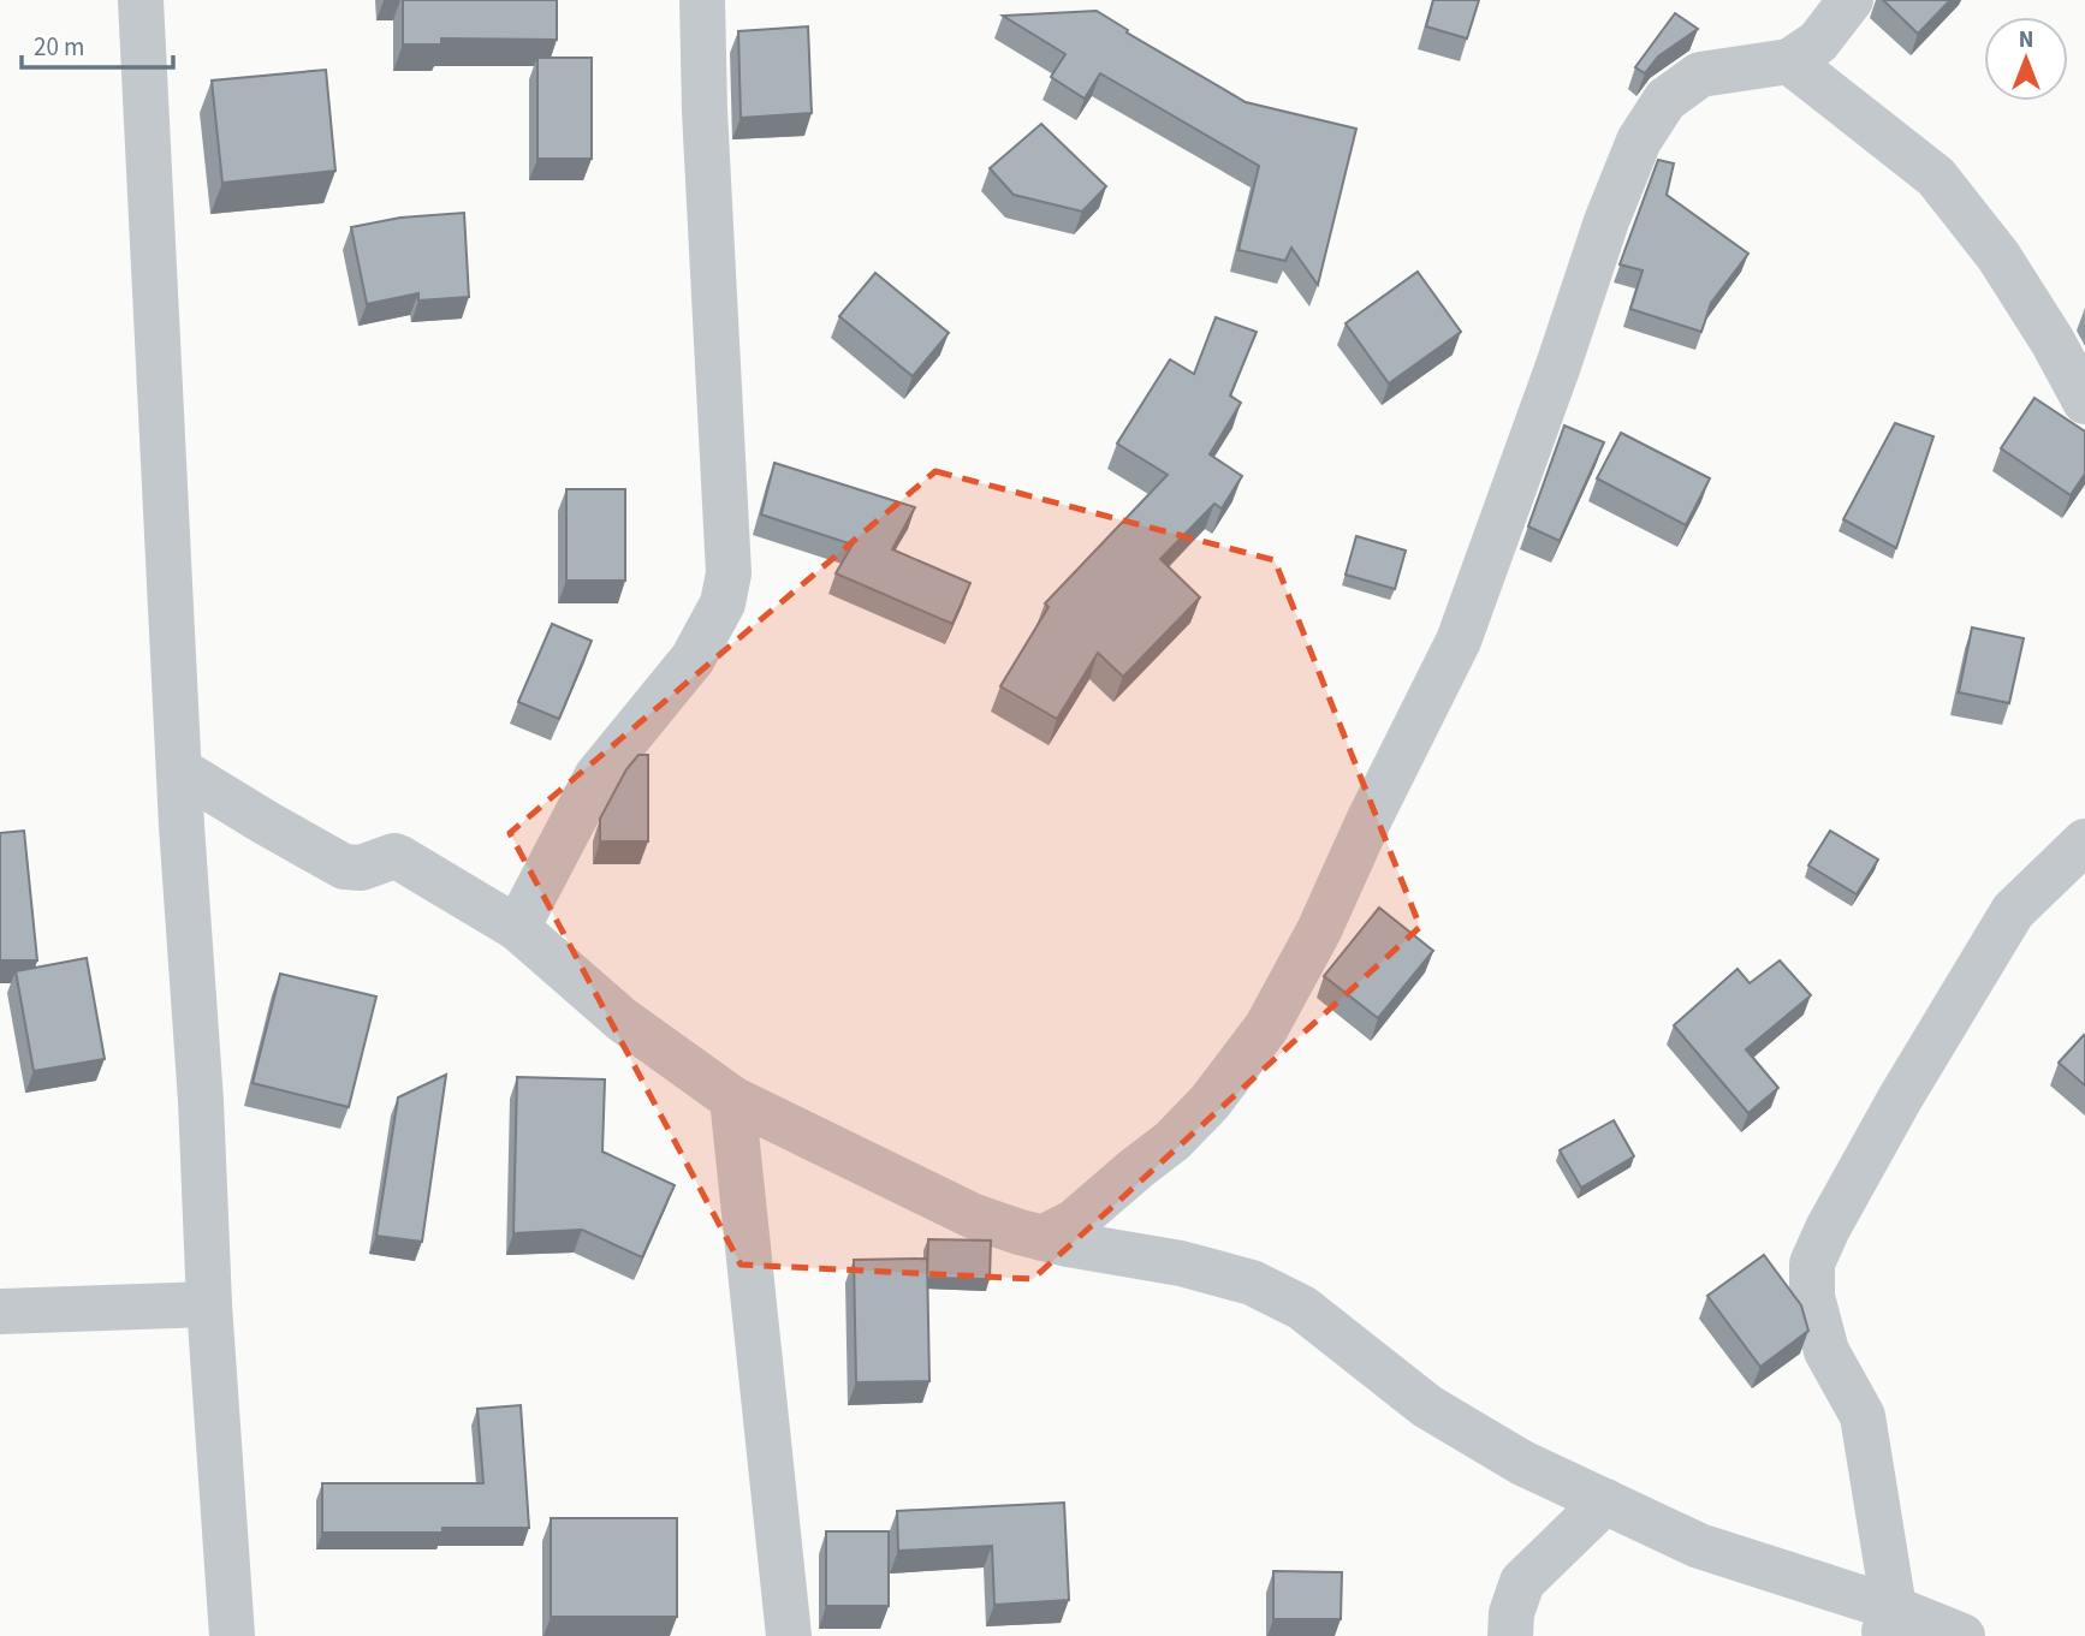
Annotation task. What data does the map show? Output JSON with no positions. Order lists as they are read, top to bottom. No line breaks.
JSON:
{"scale_bar":"20 m","north":"top"}
